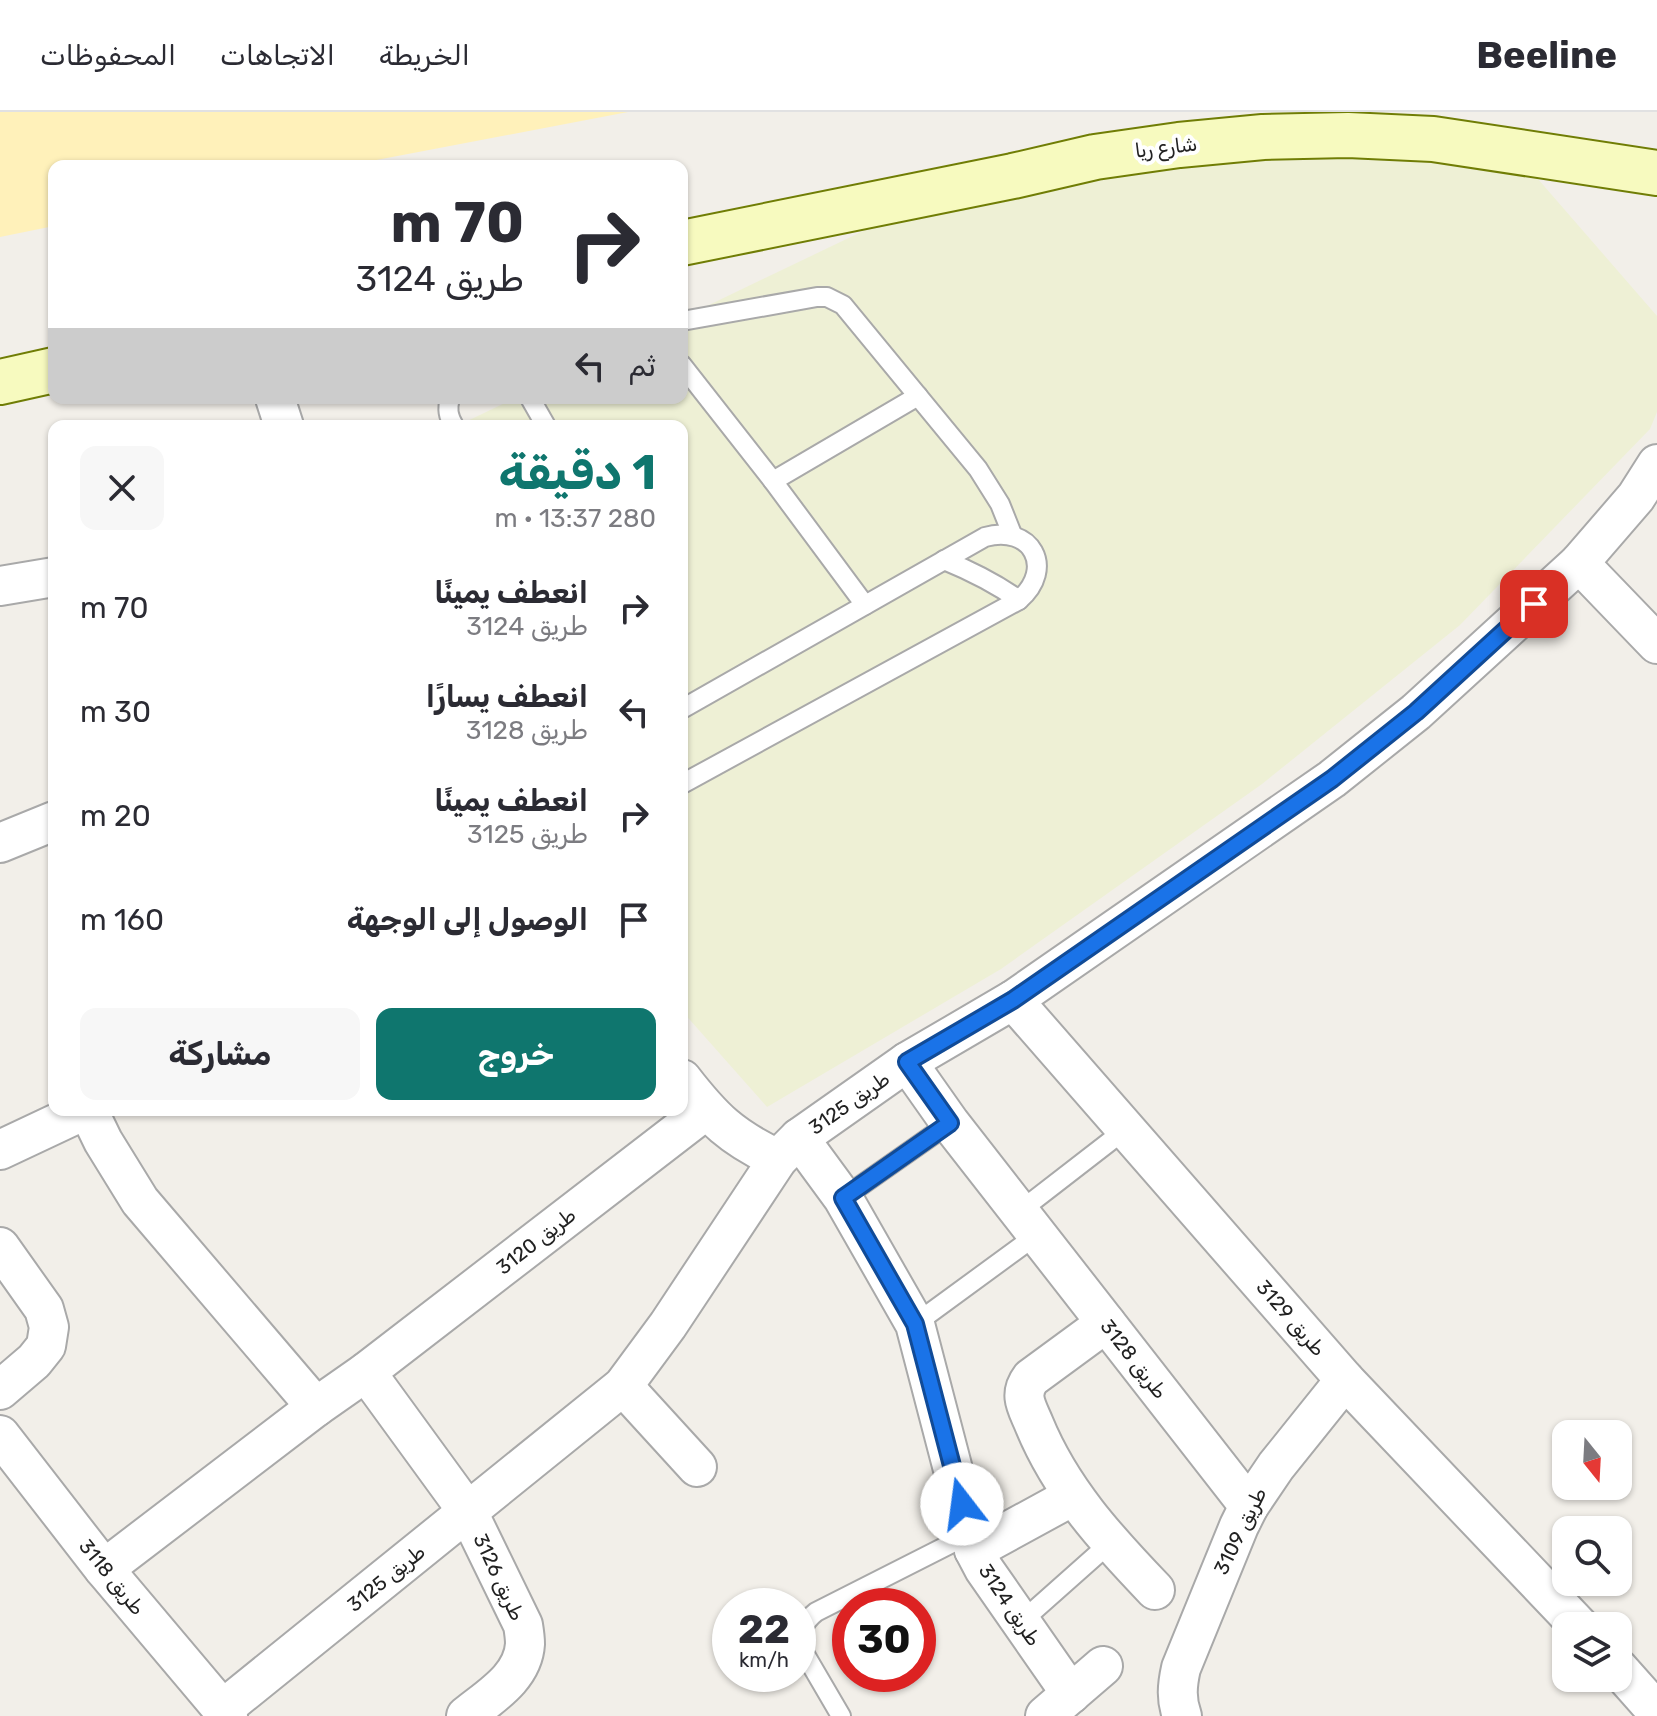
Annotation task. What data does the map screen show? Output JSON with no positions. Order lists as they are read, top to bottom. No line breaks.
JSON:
{"streets":{"main road":["شارع ريا"],"street":["طريق 3125","طريق 3120","طريق 3129","طريق 3128","طريق 3109","طريق 3118","طريق 3126","طريق 3124"]},"crossings":[["طريق 3125","طريق 3129"],["طريق 3125","طريق 3128"],["طريق 3125","طريق 3118"],["طريق 3125","طريق 3126"],["طريق 3125","طريق 3124"],["طريق 3120","طريق 3118"],["طريق 3129","طريق 3109"],["طريق 3128","طريق 3109"]],"north":"bottom","page":{"header":"Beeline","nav":["الخريطة","الاتجاهات","المحفوظات"],"turn":["70 m","طريق 3124"],"then":"ثم","heading":["1 دقيقة","280 m · 13:37"],"list":[{"name":"انعطف يمينًا","note":"طريق 3124","value":"70 m"},{"name":"انعطف يسارًا","note":"طريق 3128","value":"30 m"},{"name":"انعطف يمينًا","note":"طريق 3125","value":"20 m"},{"name":"الوصول إلى الوجهة","value":"160 m"}],"buttons":["خروج","مشاركة"],"speed":"22 km/h","limit":"30"}}
